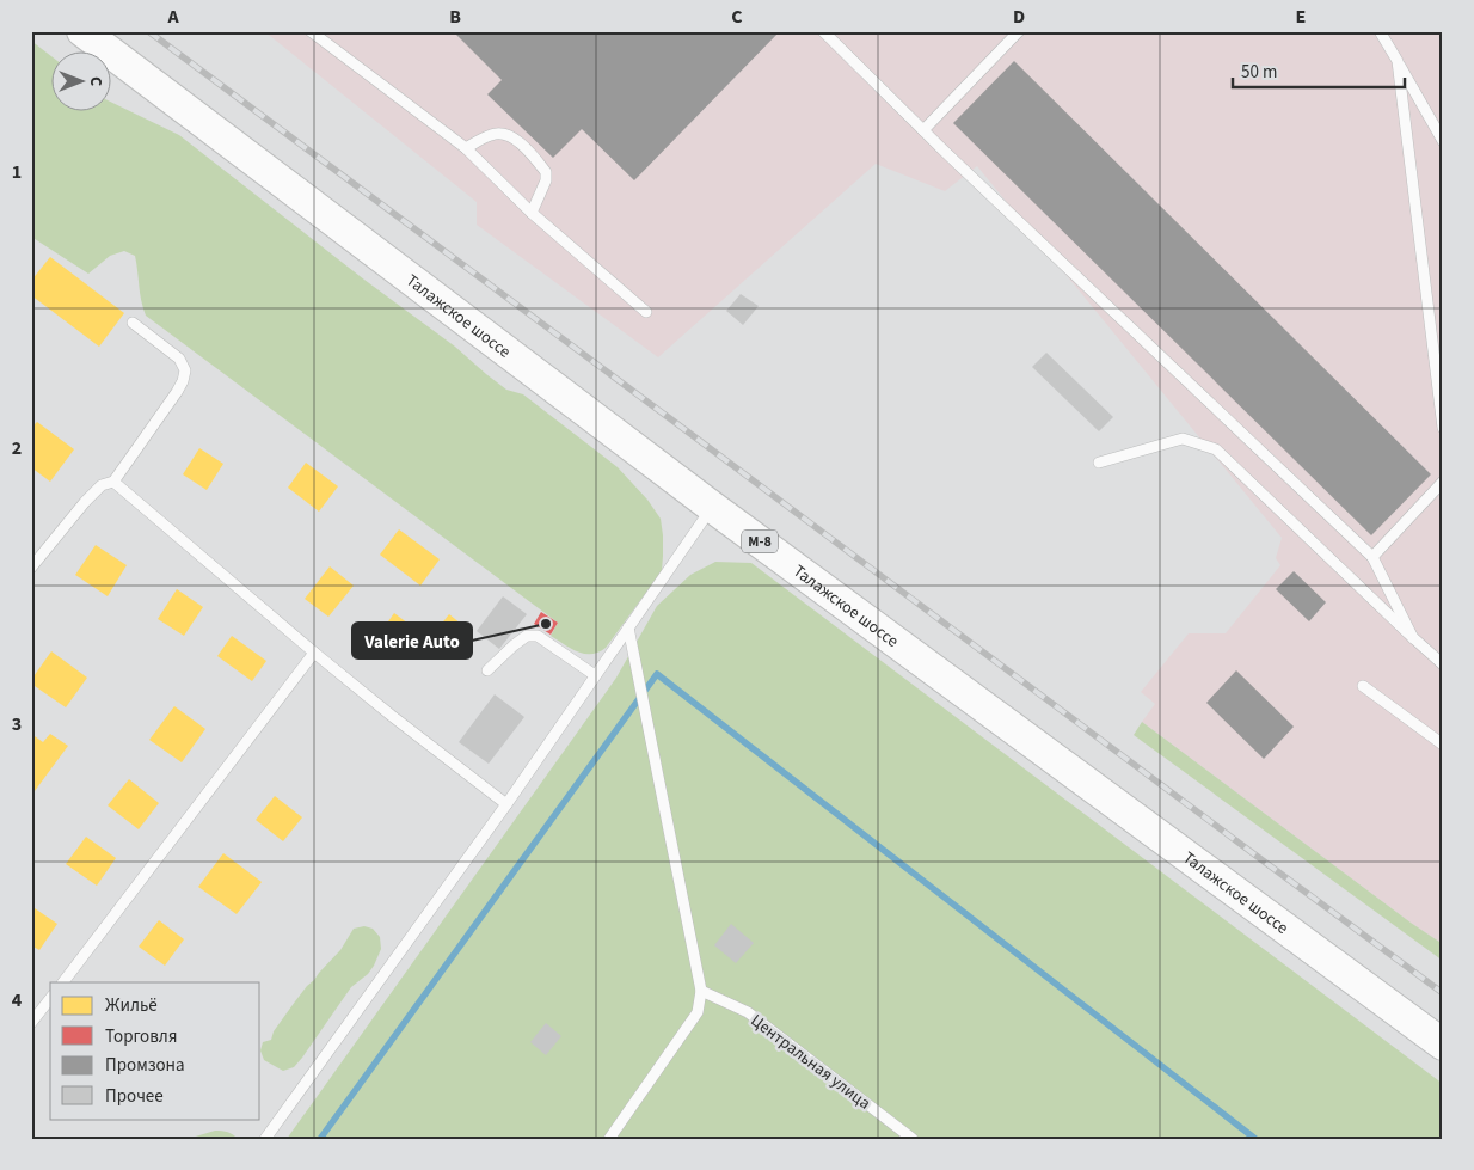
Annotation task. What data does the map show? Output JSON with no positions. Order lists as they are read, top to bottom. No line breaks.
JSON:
{"streets":{"main road":["Талажское шоссе","М-8"],"lane":["Центральная улица"]},"places":["Valerie Auto"],"legend":["Жильё","Торговля","Промзона","Прочее"],"scale_bar":"50 m","north":"right","grid":{"columns":["A","B","C","D","E"],"rows":["1","2","3","4"]}}
